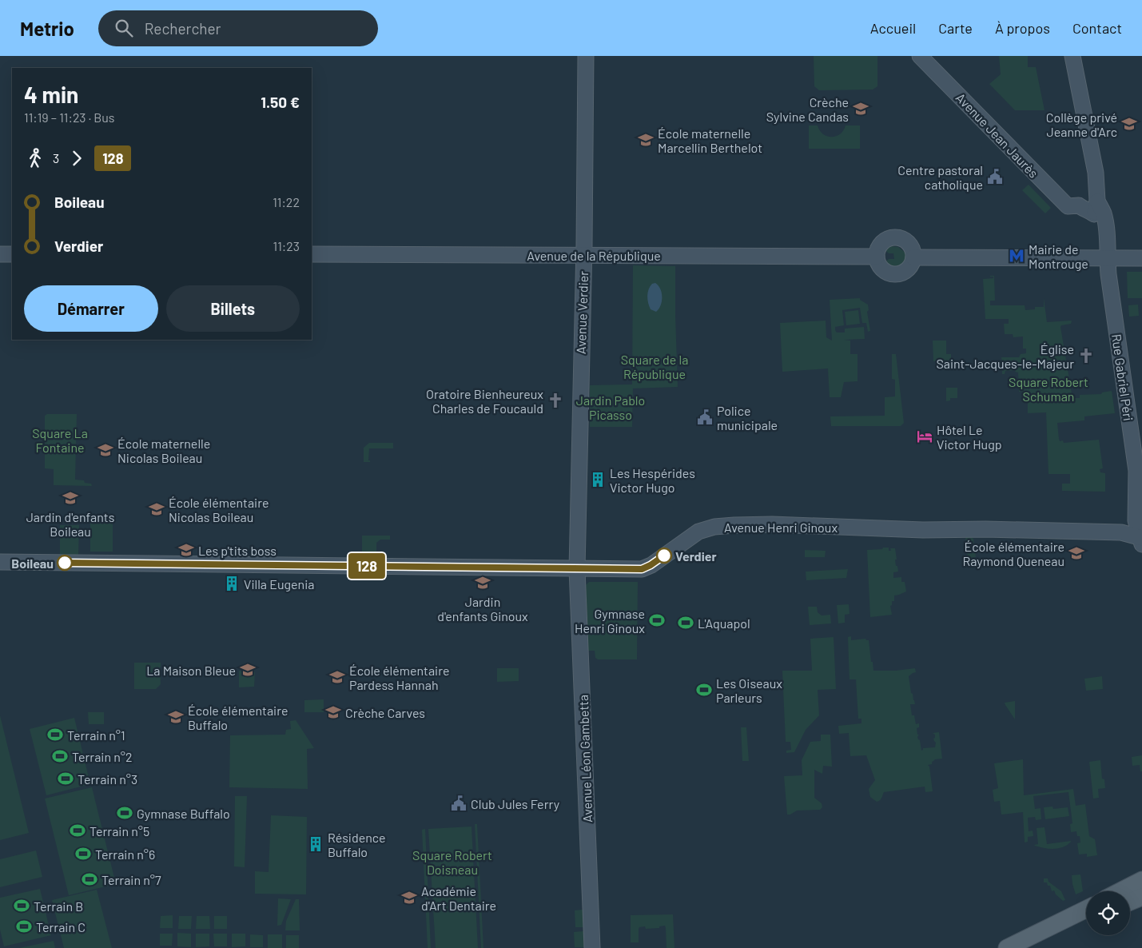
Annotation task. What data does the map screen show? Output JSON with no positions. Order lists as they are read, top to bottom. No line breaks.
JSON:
{"streets":{"main road":["Avenue Jean Jaurès","Avenue de la République","Avenue Verdier","Rue Gabriel Péri","Avenue Henri Ginoux","Avenue Léon Gambetta"]},"crossings":[["Avenue Jean Jaurès","Rue Gabriel Péri"],["Avenue de la République","Avenue Verdier"],["Avenue Verdier","Avenue Henri Ginoux"],["Avenue Verdier","Avenue Léon Gambetta"],["Rue Gabriel Péri","Avenue Henri Ginoux"],["Avenue Henri Ginoux","Avenue Léon Gambetta"]],"parks":["Square de la République","Square Robert Schuman","Jardin Pablo Picasso","Square La Fontaine","Square Robert Doisneau"],"places":{"school or university":["Crèche Sylvine Candas","Collège privé Jeanne d'Arc","École maternelle Marcellin Berthelot","École maternelle Nicolas Boileau","Jardin d'enfants Boileau","École élémentaire Nicolas Boileau","Les p'tits boss","École élémentaire Raymond Queneau","Jardin d'enfants Ginoux","La Maison Bleue","École élémentaire Pardess Hannah","Crèche Carves","École élémentaire Buffalo","Académie d'Art Dentaire"],"public building":["Centre pastoral catholique","Police municipale","Club Jules Ferry"],"metro station":["Mairie de Montrouge"],"church":["Église Saint-Jacques-le-Majeur","Oratoire Bienheureux Charles de Foucauld"],"hotel":["Hôtel Le Victor Hugp"],"building":["Les Hespérides Victor Hugo","Villa Eugenia","Résidence Buffalo"],"other":["Verdier","Boileau"],"sports":["Gymnase Henri Ginoux","L'Aquapol","Les Oiseaux Parleurs","Terrain n°1","Terrain n°2","Terrain n°3","Gymnase Buffalo","Terrain n°5","Terrain n°6","Terrain n°7","Terrain B","Terrain C"]},"lines":["bus line 128"],"page":{"header":"Metrio","search":"Rechercher","nav":["Accueil","Carte","À propos","Contact"],"on_map":"128","heading":["4 min","11:19 – 11:23 · Bus","1.50 €"],"legs":["3","128"],"list":[{"name":"Boileau","value":"11:22"},{"name":"Verdier","value":"11:23"}],"buttons":["Démarrer","Billets"]}}
